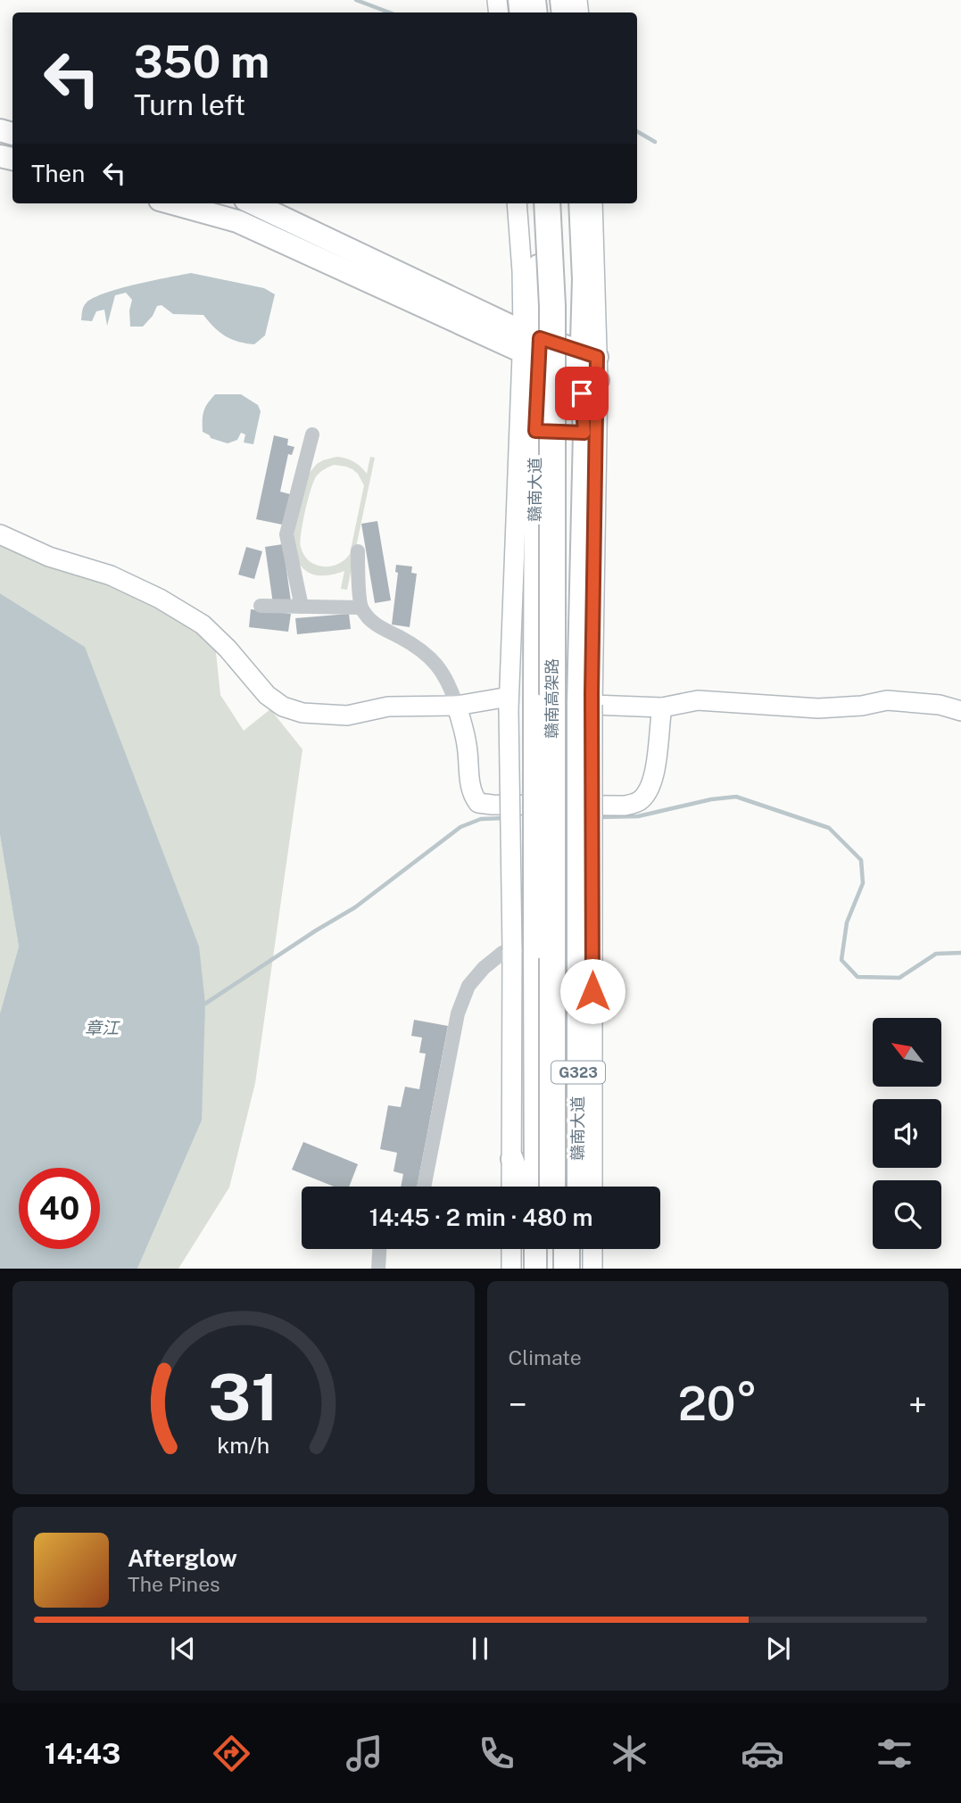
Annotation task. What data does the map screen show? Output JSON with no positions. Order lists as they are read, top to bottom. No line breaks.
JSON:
{"streets":{"highway":["赣南高架路"],"main road":["赣南大道","G323"]},"water":["章江"],"north":"top left","page":{"turn":["350 m","Turn left"],"then":"Then","limit":"40","trip":"14:45 · 2 min · 480 m","tile":"Climate","heat":["−","20°","+"],"song":["Afterglow","The Pines"],"tabs":"14:43","gauge":["31","km/h"]}}
